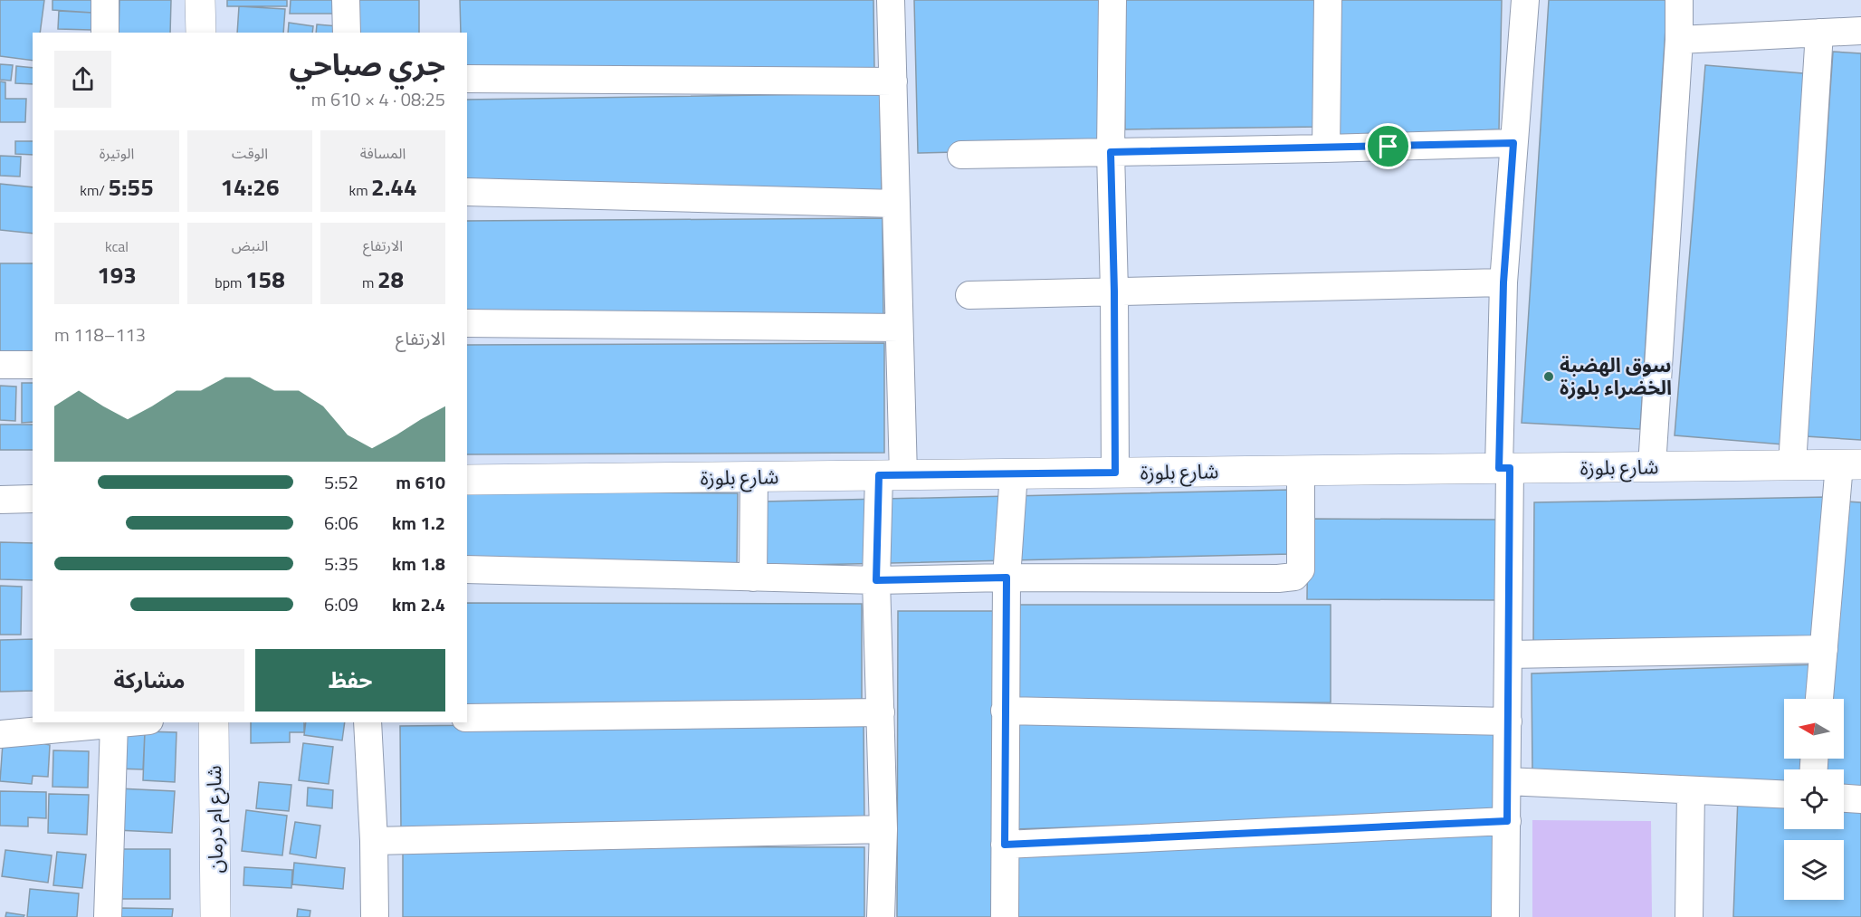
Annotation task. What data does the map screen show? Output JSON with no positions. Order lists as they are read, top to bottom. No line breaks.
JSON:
{"streets":{"street":["شارع بلوزة","شارع ام درمان"]},"places":["سوق الهضبة الخضراء بلوزة"],"north":"left","page":{"heading":["جري صباحي","08:25 · 4 × 610 m"],"stats":[["المسافة","2.44 km"],["الوقت","14:26"],["الوتيرة","5:55 /km"],["الارتفاع","28 m"],["النبض","158 bpm"],["kcal","193"]],"chart":["الارتفاع","113–118 m"],"list":[{"name":"610 m","note":"5:52"},{"name":"1.2 km","note":"6:06"},{"name":"1.8 km","note":"5:35"},{"name":"2.4 km","note":"6:09"}],"buttons":["حفظ","مشاركة"]}}
